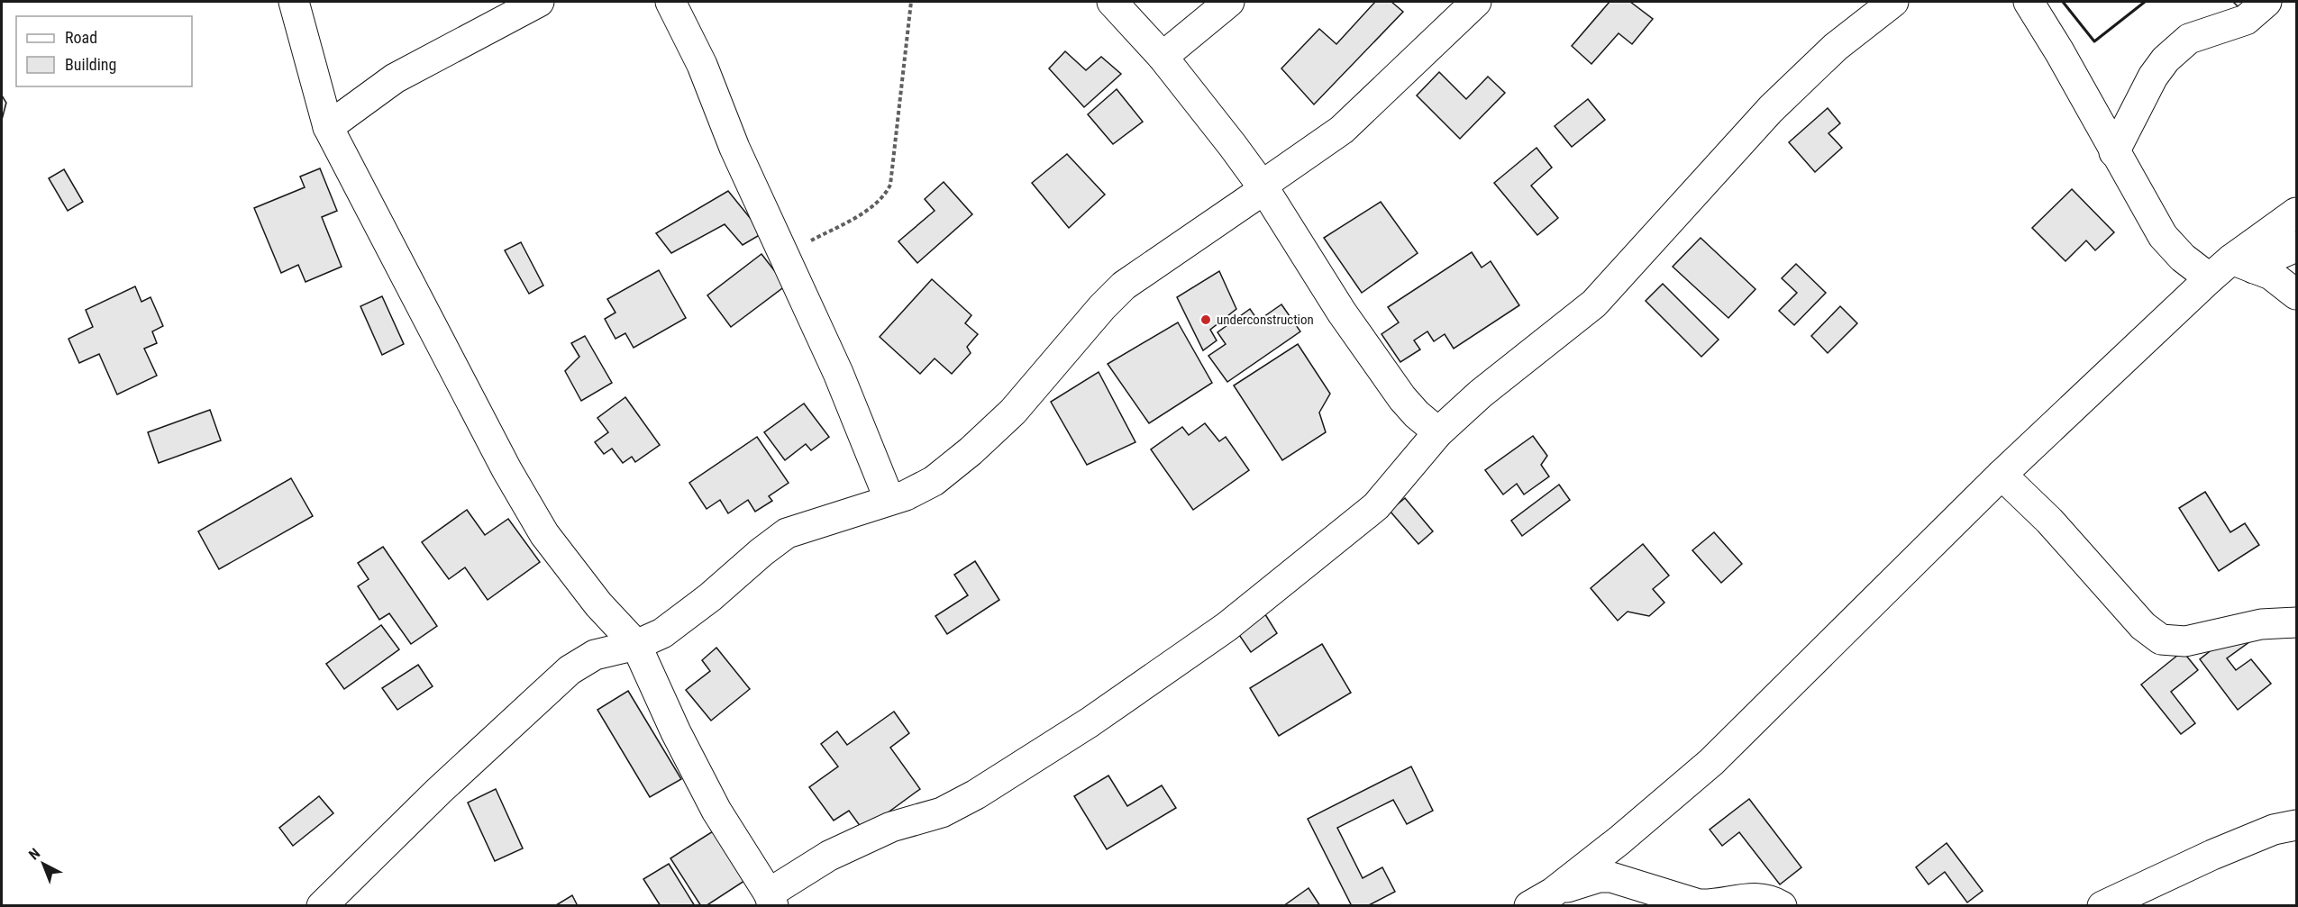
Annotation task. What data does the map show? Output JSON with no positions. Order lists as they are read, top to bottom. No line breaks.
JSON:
{"places":["underconstruction"],"legend":["Road","Building"],"north":"top left"}
